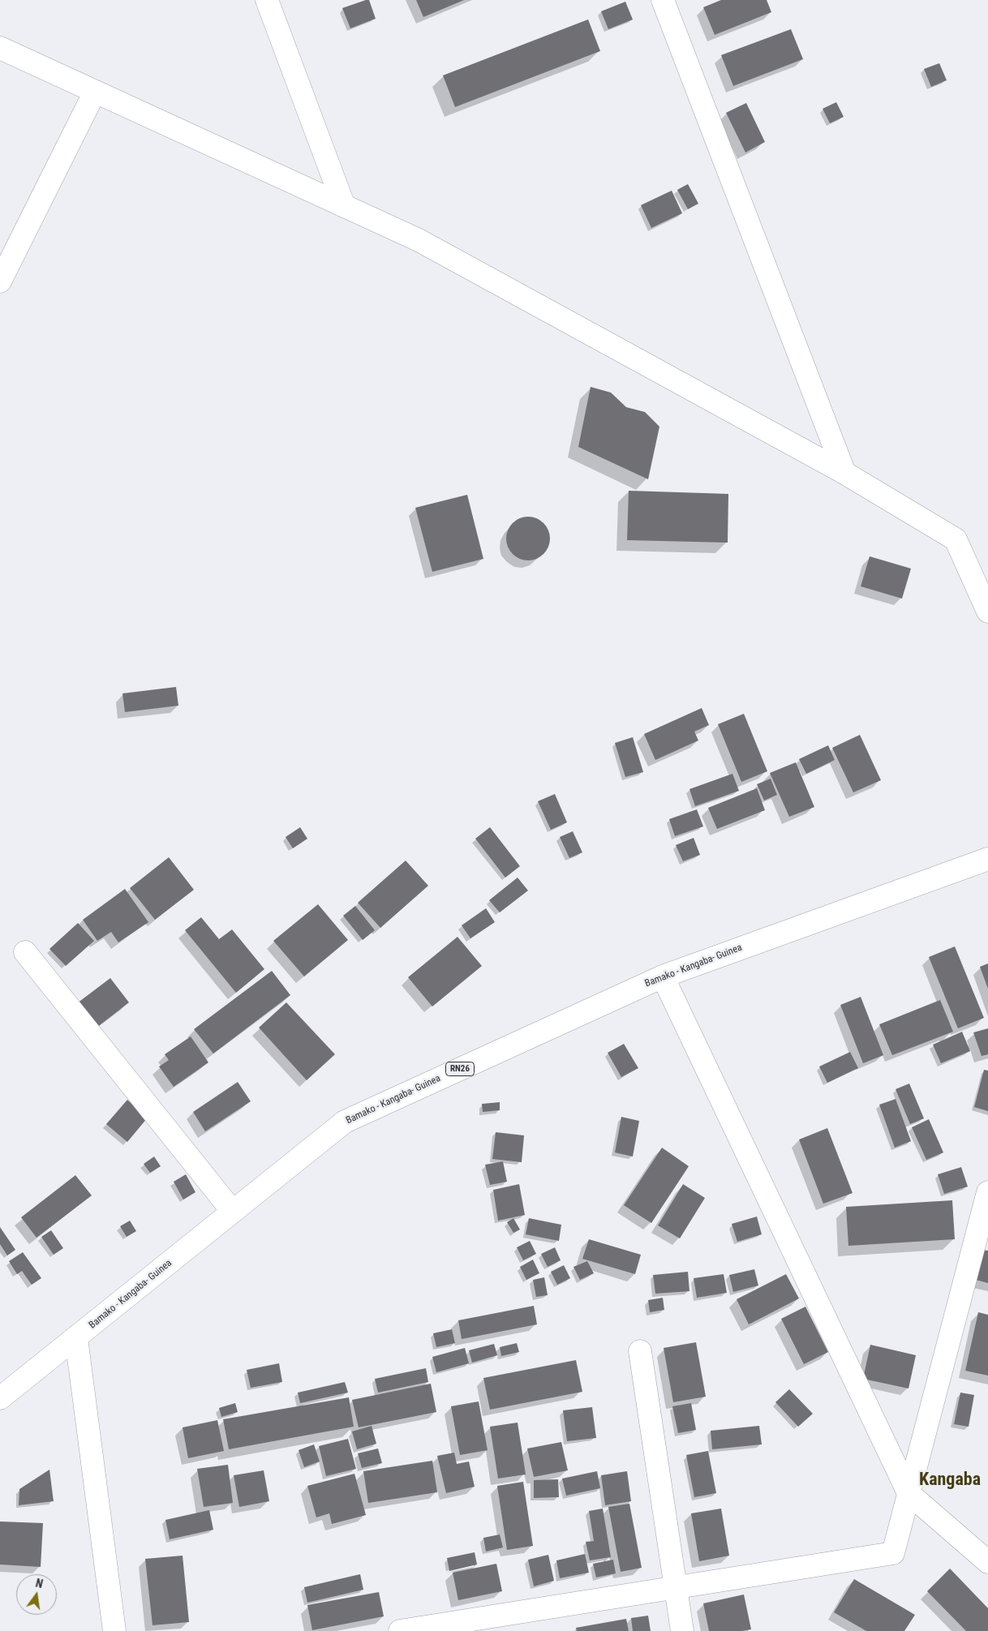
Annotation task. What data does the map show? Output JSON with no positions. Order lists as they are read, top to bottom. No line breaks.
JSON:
{"streets":{"street":["Bamako - Kangaba- Guinea","RN26"]},"districts":["Kangaba"],"north":"top"}
